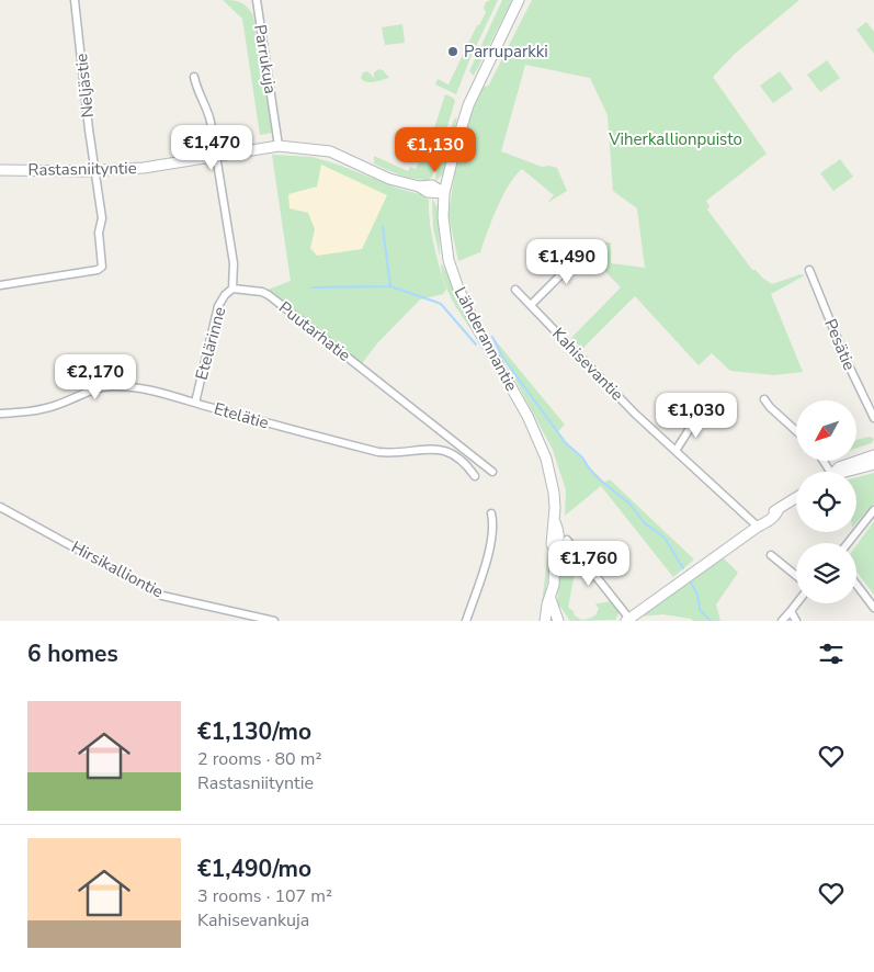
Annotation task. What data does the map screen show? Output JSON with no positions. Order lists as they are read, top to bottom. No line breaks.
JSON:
{"streets":{"street":["Parrukuja","Neljästie","Rastasniityntie","Puutarhatie","Lähderannantie","Etelärinne","Pesätie","Kahisevantie","Etelätie","Hirsikalliontie"]},"crossings":[["Parrukuja","Rastasniityntie"],["Neljästie","Rastasniityntie"],["Rastasniityntie","Lähderannantie"],["Puutarhatie","Etelärinne"],["Etelärinne","Etelätie"]],"parks":["Viherkallionpuisto"],"places":["Parruparkki"],"north":"bottom left","page":{"price":["€1,470","€1,130","€1,490","€2,170","€1,030","€1,760"],"heading":"6 homes","list":[{"name":"€1,130/mo","note":"2 rooms · 80 m² · Rastasniityntie"},{"name":"€1,490/mo","note":"3 rooms · 107 m² · Kahisevankuja"}]}}
